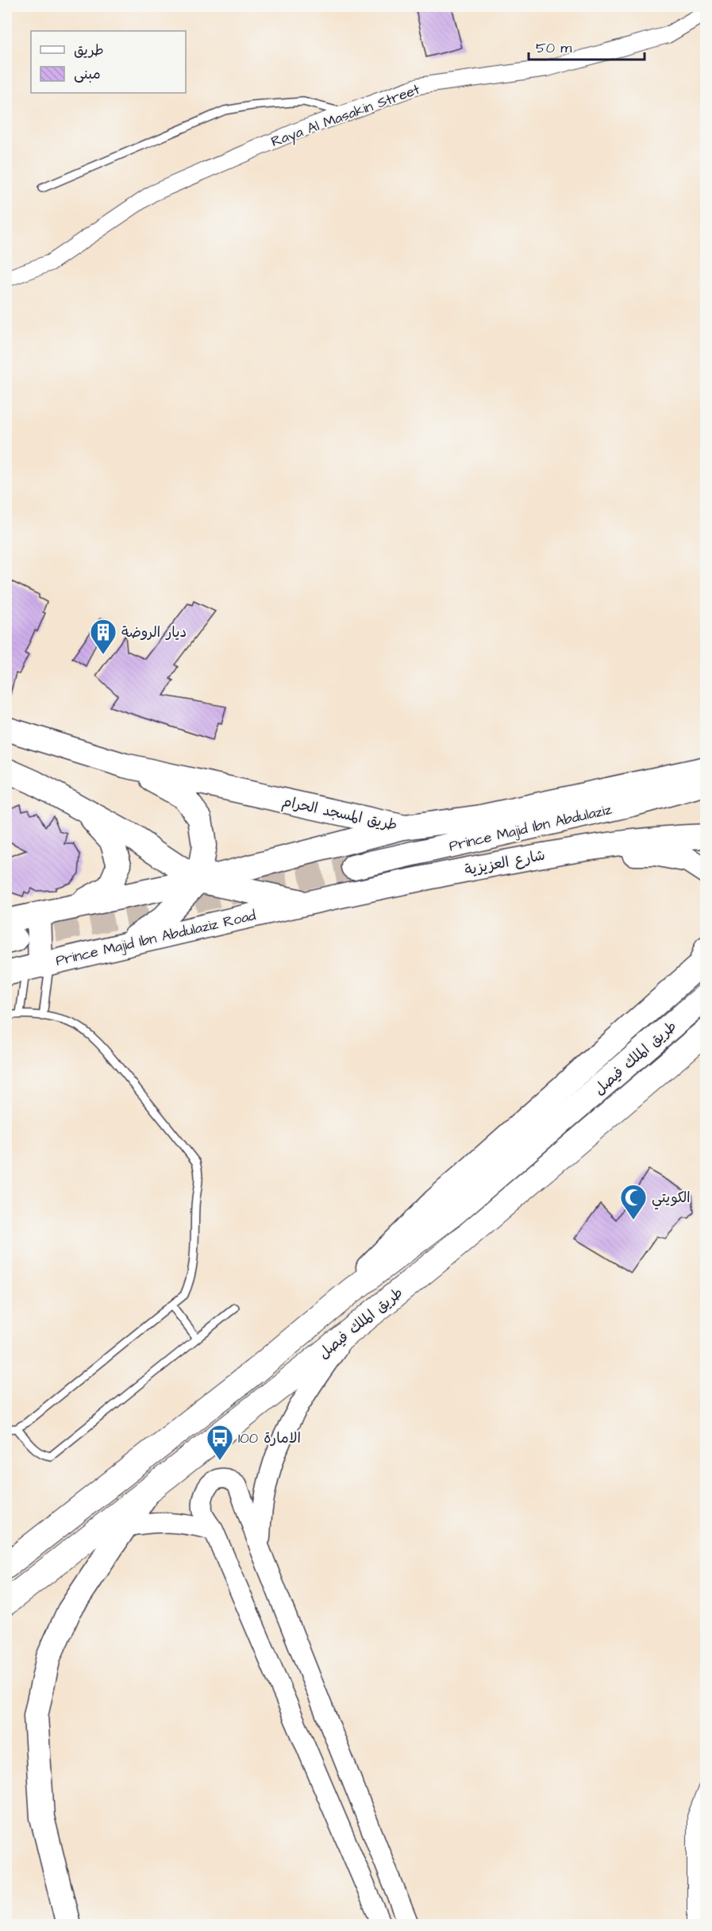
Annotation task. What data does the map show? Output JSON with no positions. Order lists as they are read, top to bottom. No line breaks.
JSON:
{"streets":{"highway":["طريق الملك فيصل"],"main road":["طريق المسجد الحرام","Prince Majid Ibn Abdulaziz","شارع العزيزية","Prince Majid Ibn Abdulaziz Road"],"street":["Raya Al Masakin Street"]},"crossings":[["شارع العزيزية","Prince Majid Ibn Abdulaziz Road"]],"places":{"building":["ديار الروضة"],"mosque":["الكويتي"],"bus stop":["الامارة 100"]},"legend":["طريق","مبنى"],"scale_bar":"50 m"}
